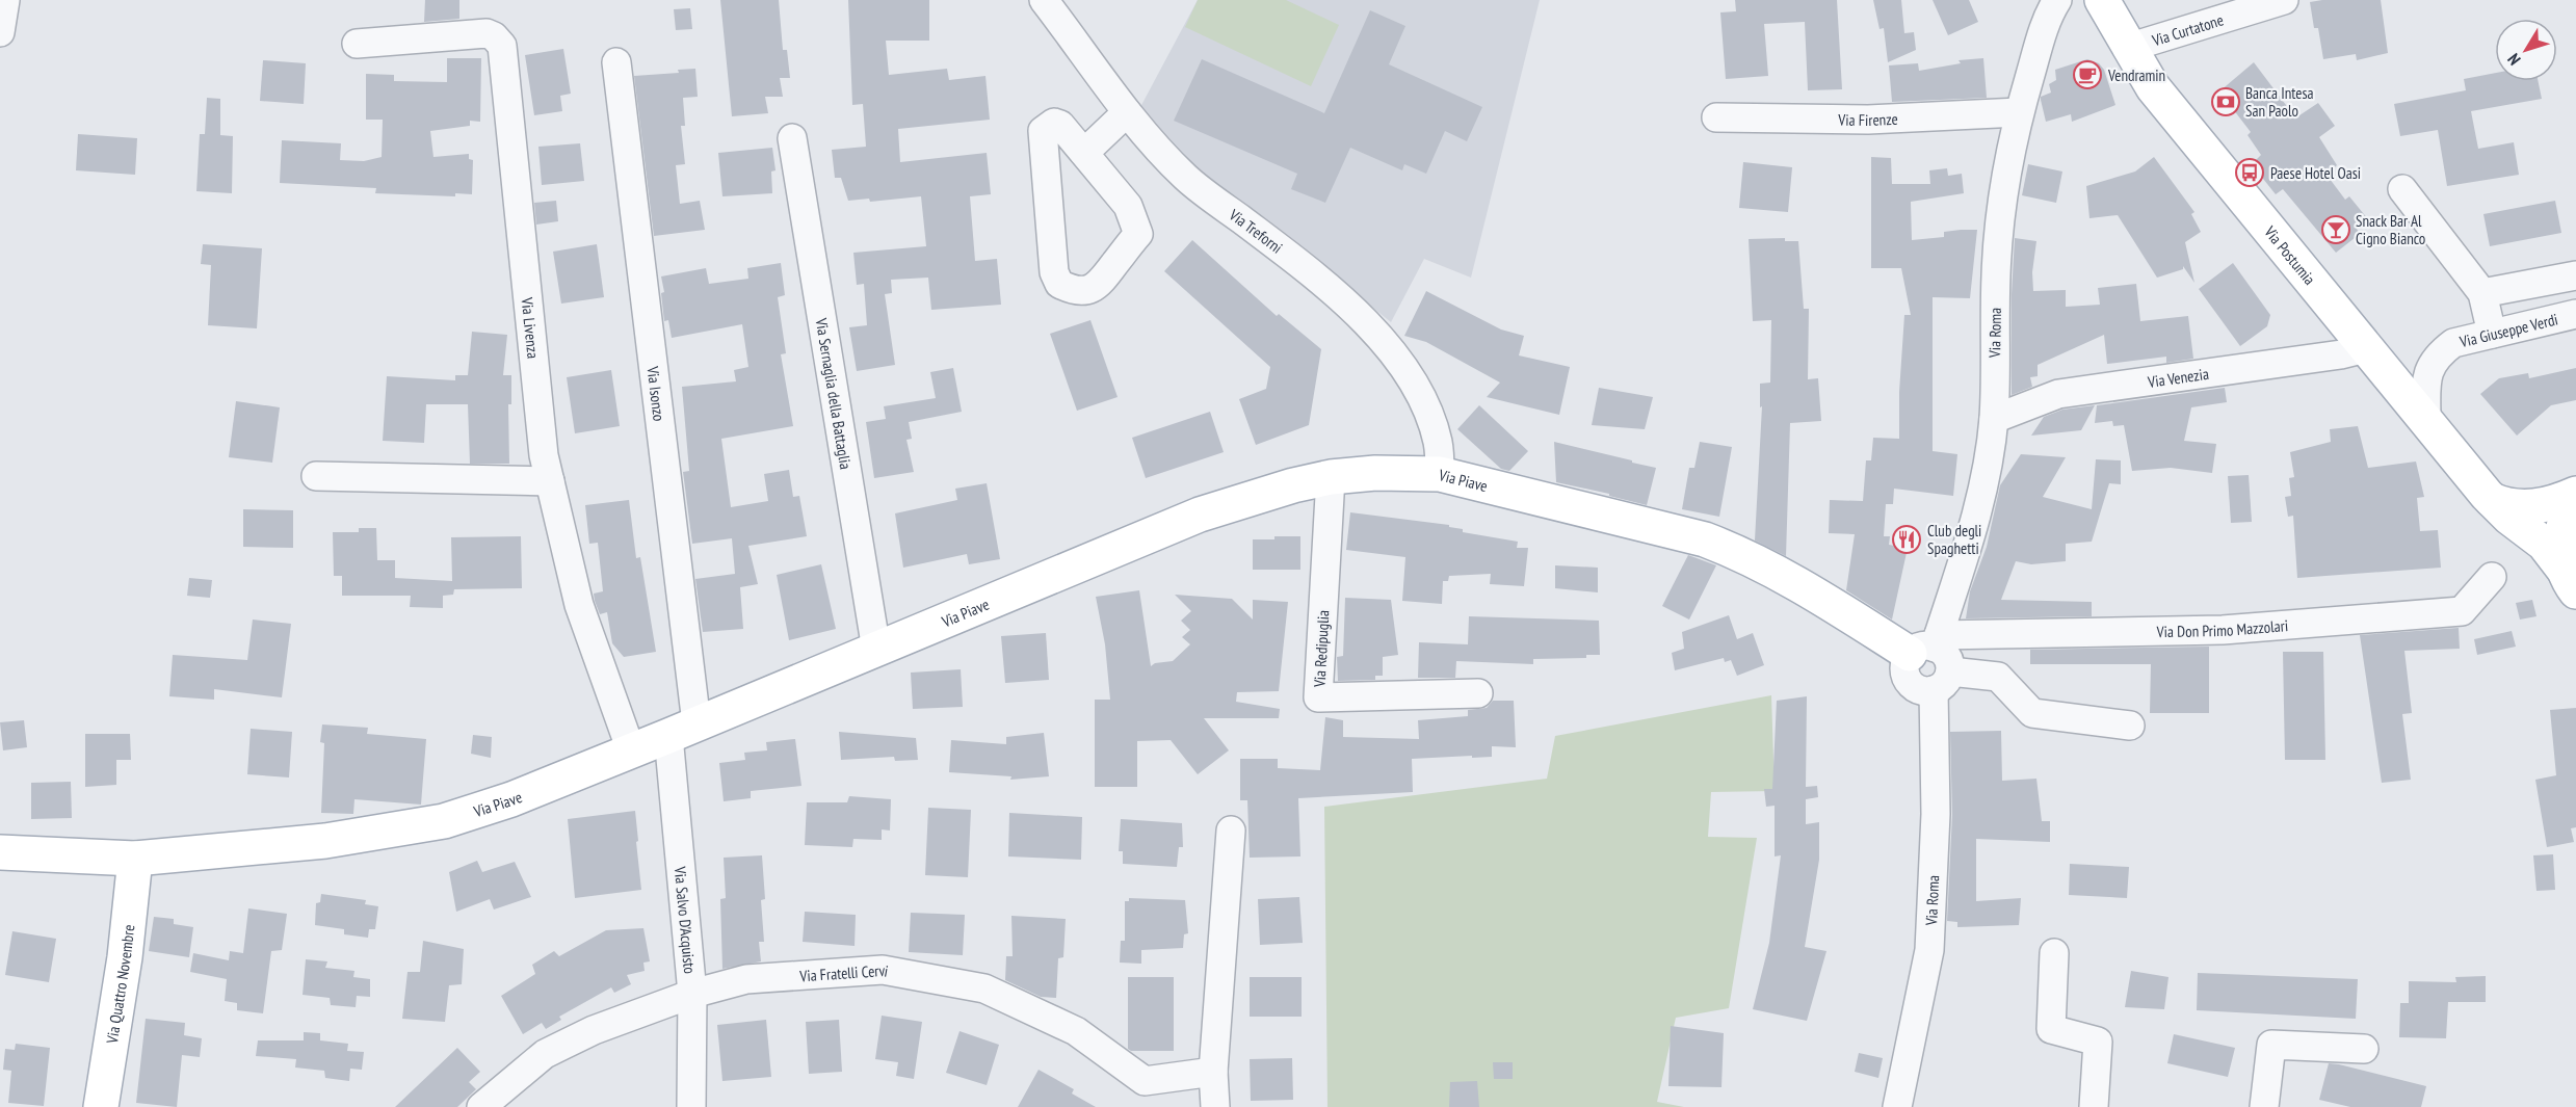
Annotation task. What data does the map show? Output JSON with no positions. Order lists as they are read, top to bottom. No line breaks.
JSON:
{"streets":{"main road":["Via Postumia","Via Piave","Via Quattro Novembre"],"street":["Via Curtatone","Via Firenze","Via Treforni","Via Livenza","Via Giuseppe Verdi","Via Roma","Via Venezia","Via Isonzo","Via Sernaglia della Battaglia","Via Don Primo Mazzolari","Via Redipuglia","Via Salvo D'Acquisto","Via Fratelli Cervi"]},"crossings":[["Via Curtatone","Via Postumia"],["Via Firenze","Via Roma"],["Via Treforni","Via Piave"],["Via Postumia","Via Giuseppe Verdi"],["Via Postumia","Via Venezia"],["Via Livenza","Via Piave"],["Via Roma","Via Venezia"],["Via Roma","Via Piave"],["Via Roma","Via Don Primo Mazzolari"],["Via Isonzo","Via Piave"],["Via Isonzo","Via Salvo D'Acquisto"],["Via Sernaglia della Battaglia","Via Piave"],["Via Piave","Via Don Primo Mazzolari"],["Via Piave","Via Redipuglia"],["Via Piave","Via Salvo D'Acquisto"],["Via Piave","Via Quattro Novembre"],["Via Salvo D'Acquisto","Via Fratelli Cervi"]],"places":{"cafe":["Vendramin"],"bank":["Banca Intesa San Paolo"],"bus stop":["Paese Hotel Oasi"],"bar":["Snack Bar Al Cigno Bianco"],"restaurant":["Club degli Spaghetti"]},"north":"bottom left"}
